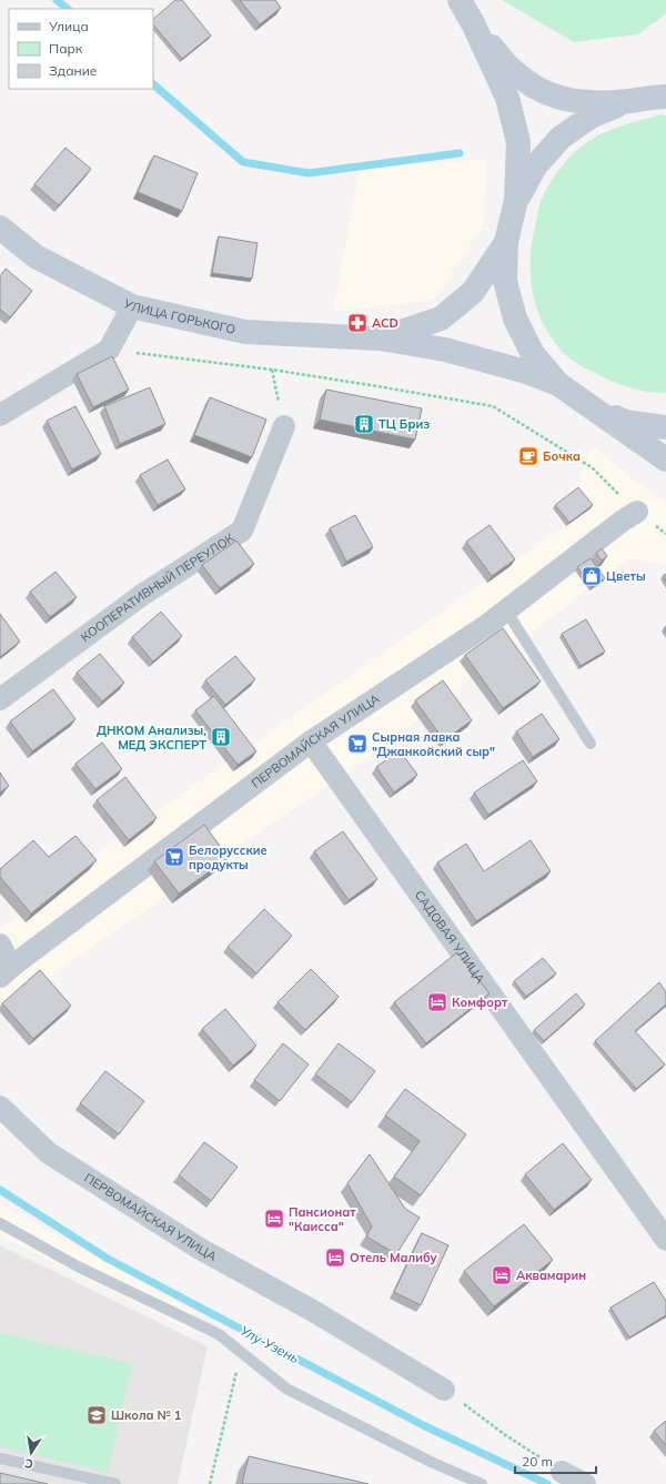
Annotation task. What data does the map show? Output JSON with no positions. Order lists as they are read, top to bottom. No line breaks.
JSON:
{"streets":{"main road":["УЛИЦА ГОРЬКОГО"],"street":["КООПЕРАТИВНЫЙ ПЕРЕУЛОК","ПЕРВОМАЙСКАЯ УЛИЦА","САДОВАЯ УЛИЦА"]},"crossings":[["ПЕРВОМАЙСКАЯ УЛИЦА","САДОВАЯ УЛИЦА"]],"water":["Улу-Узень"],"places":{"pharmacy":["ACD"],"building":["ТЦ Бриз","ДНКОМ Анализы, МЕД ЭКСПЕРТ"],"cafe":["Бочка"],"shop":["Цветы"],"supermarket":["Сырная лавка \"Джанкойский сыр\"","Белорусские продукты"],"hotel":["Комфорт","Пансионат \"Каисса\"","Отель Малибу","Аквамарин"],"school or university":["Школа № 1"]},"legend":["Улица","Парк","Здание"],"scale_bar":"20 m","north":"bottom"}
